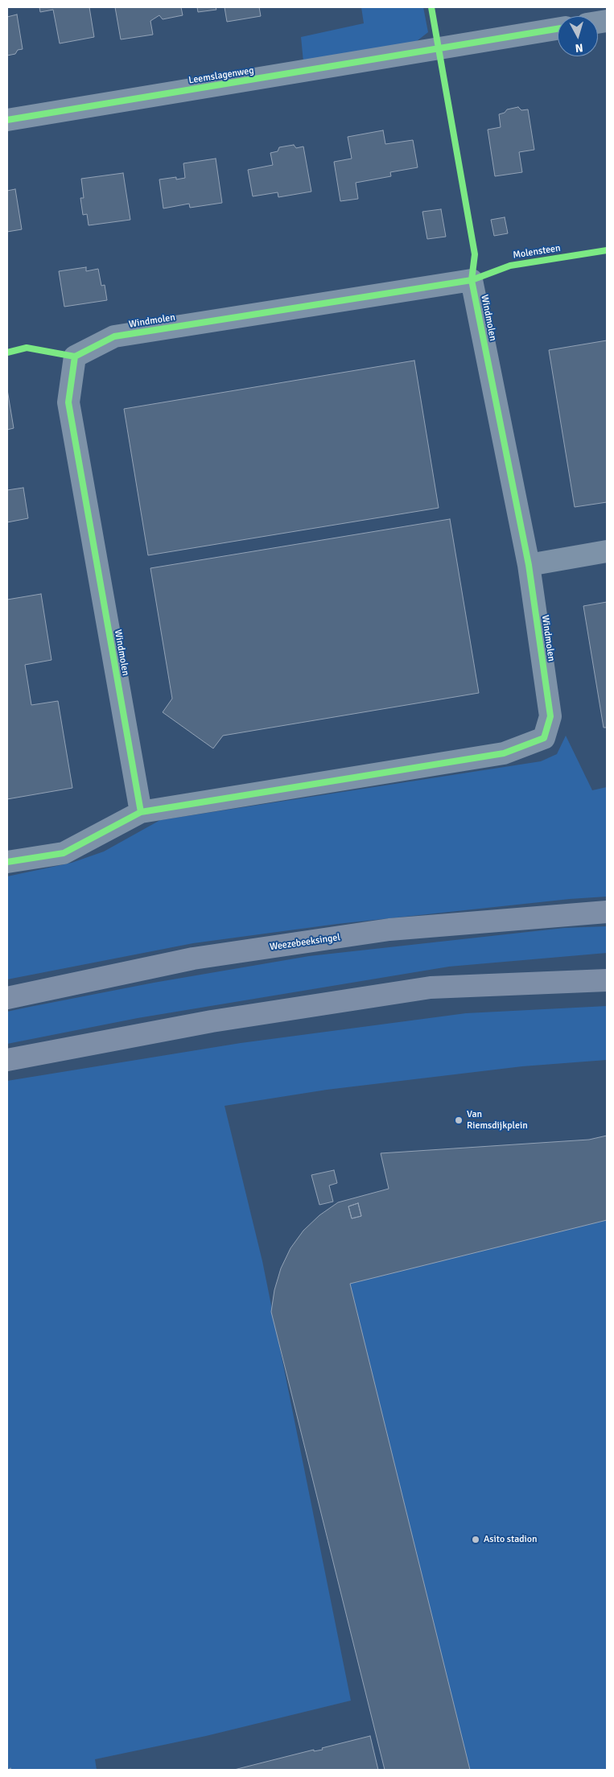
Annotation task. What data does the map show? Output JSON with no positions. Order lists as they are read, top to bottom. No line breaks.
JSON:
{"streets":{"main road":["Weezebeeksingel"],"street":["Leemslagenweg","Windmolen"],"cycle path":["Molensteen"]},"places":["Van Riemsdijkplein","Asito stadion"],"north":"bottom"}
